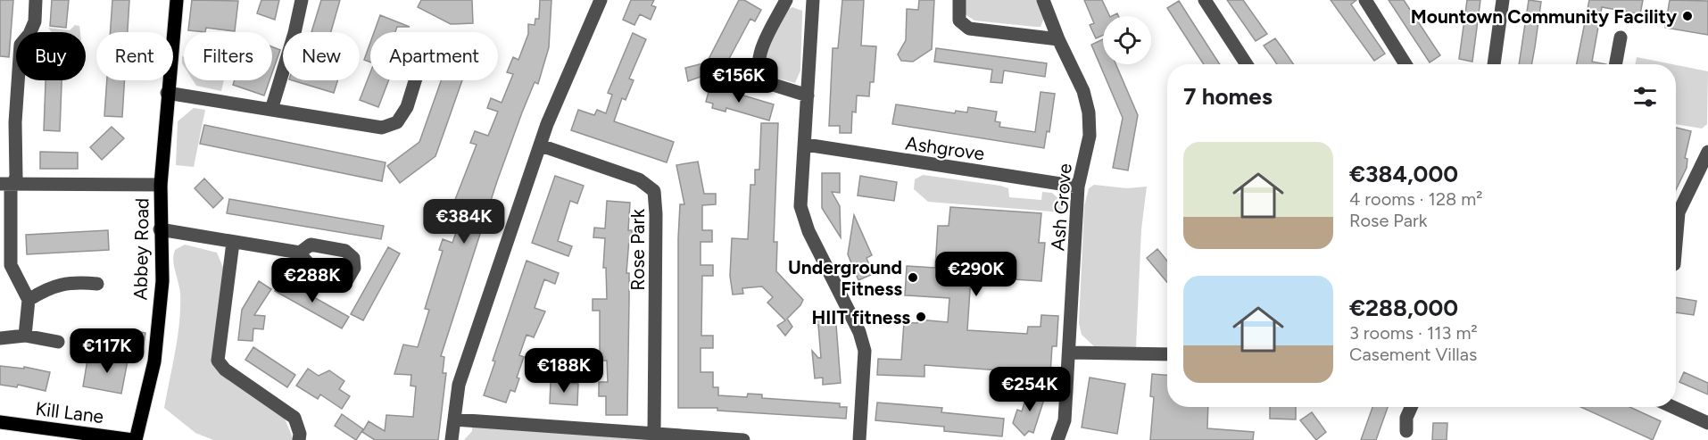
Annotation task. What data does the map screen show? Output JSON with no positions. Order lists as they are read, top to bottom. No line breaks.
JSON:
{"streets":{"main road":["Abbey Road","Kill Lane"],"street":["Ashgrove","Ash Grove","Rose Park"]},"crossings":[["Ashgrove","Ash Grove"],["Abbey Road","Kill Lane"]],"places":["Mountown Community Facility","Underground Fitness","HIIT fitness"],"page":{"chip":["Buy","Rent","Filters","New","Apartment"],"price":["€156K","€384K","€290K","€288K","€117K","€188K","€254K"],"heading":"7 homes","list":[{"name":"€384,000","note":"4 rooms · 128 m² · Rose Park"},{"name":"€288,000","note":"3 rooms · 113 m² · Casement Villas"}]}}
